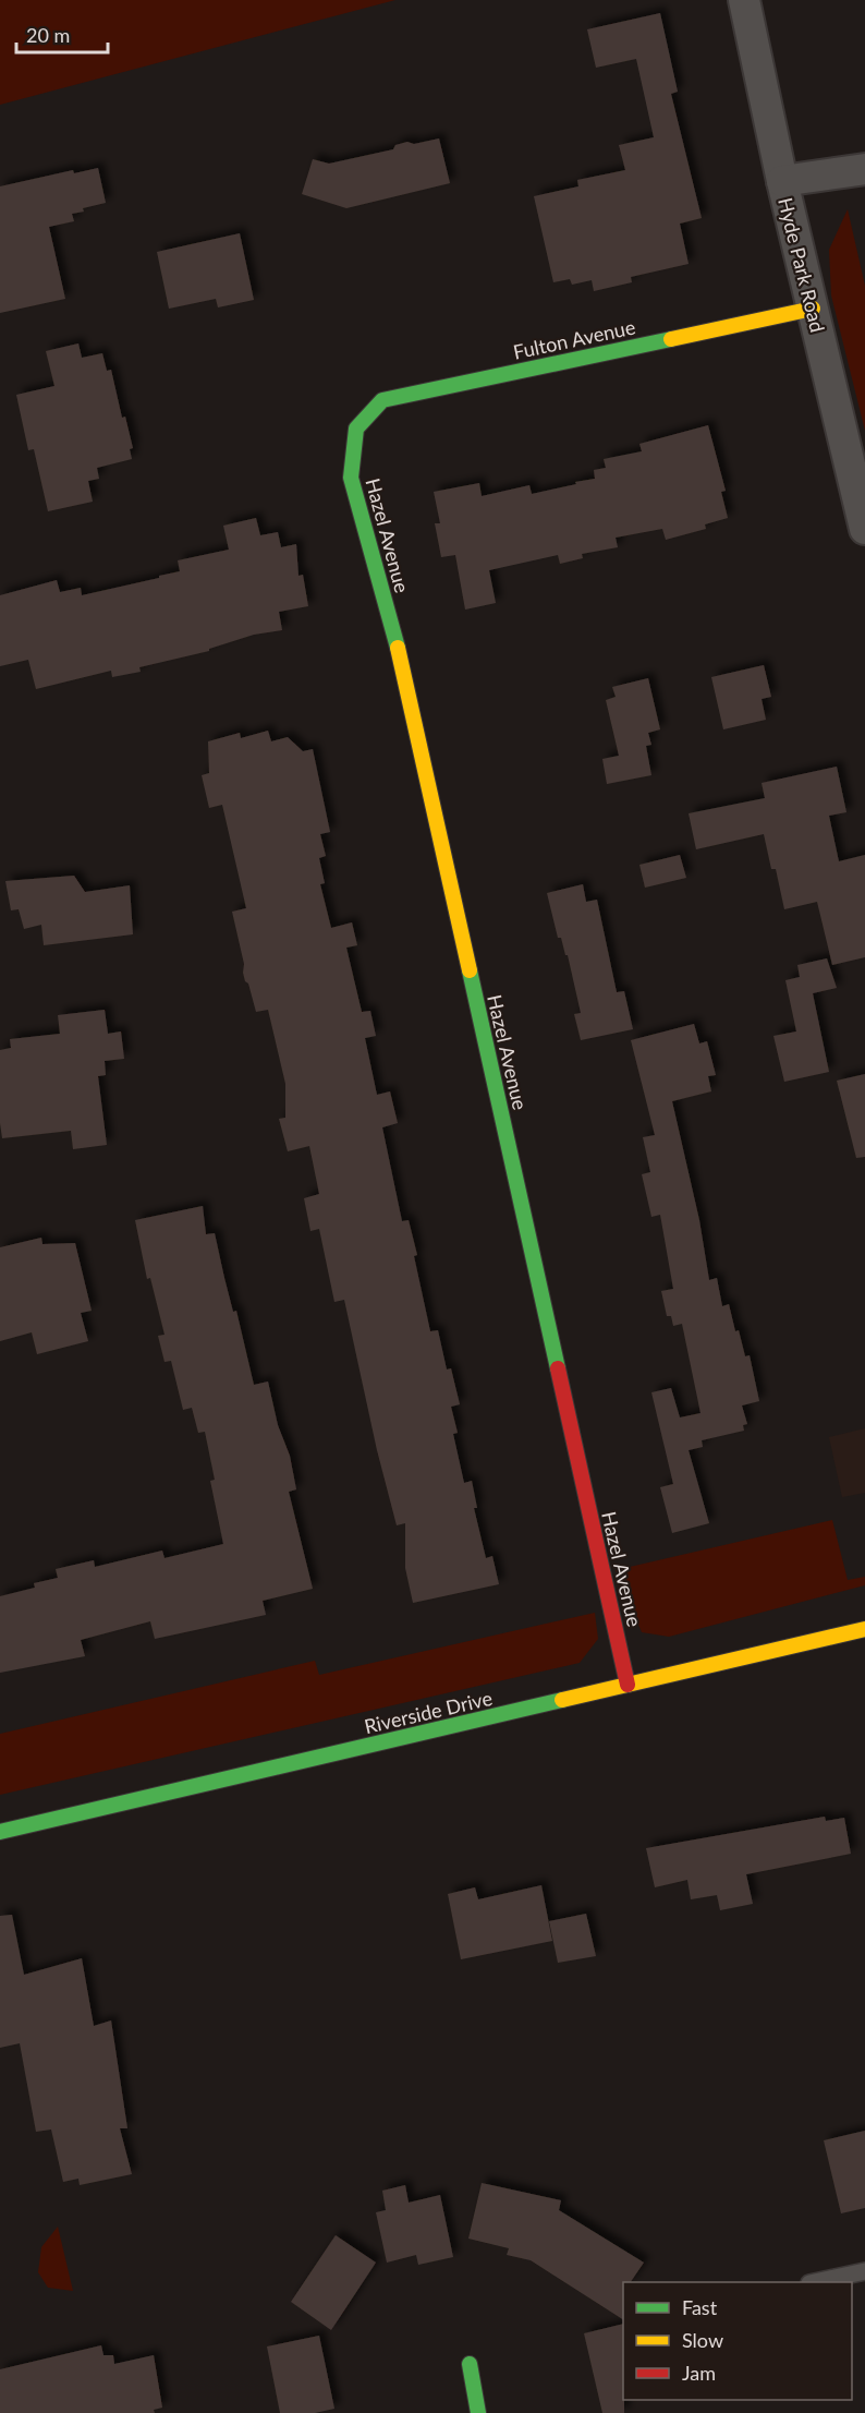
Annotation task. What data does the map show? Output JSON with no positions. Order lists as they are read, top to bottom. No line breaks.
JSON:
{"streets":{"street":["Hyde Park Road","Fulton Avenue","Hazel Avenue","Riverside Drive"]},"crossings":[["Hyde Park Road","Fulton Avenue"],["Fulton Avenue","Hazel Avenue"],["Hazel Avenue","Riverside Drive"]],"legend":["Fast","Slow","Jam"],"scale_bar":"20 m"}
